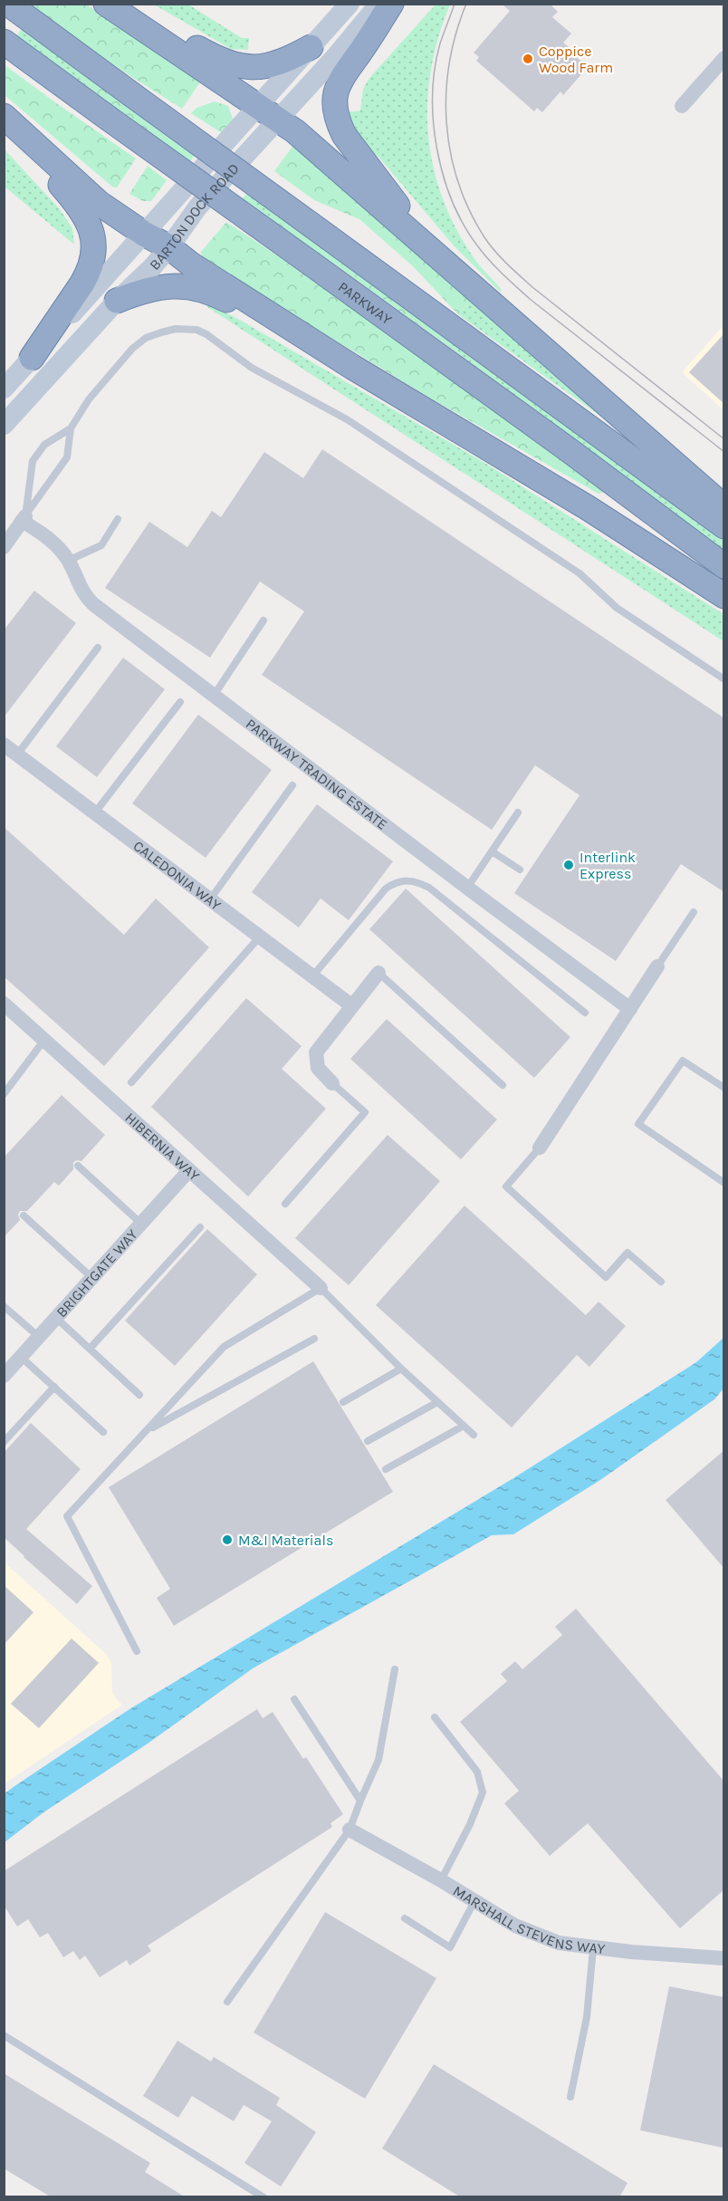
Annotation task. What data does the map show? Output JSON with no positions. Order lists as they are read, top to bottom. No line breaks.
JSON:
{"streets":{"highway":["PARKWAY"],"main road":["BARTON DOCK ROAD"],"street":["PARKWAY TRADING ESTATE","CALEDONIA WAY","HIBERNIA WAY","BRIGHTGATE WAY","MARSHALL STEVENS WAY"]},"crossings":[["HIBERNIA WAY","BRIGHTGATE WAY"]],"places":["Coppice Wood Farm","Interlink Express","M&I Materials"]}
